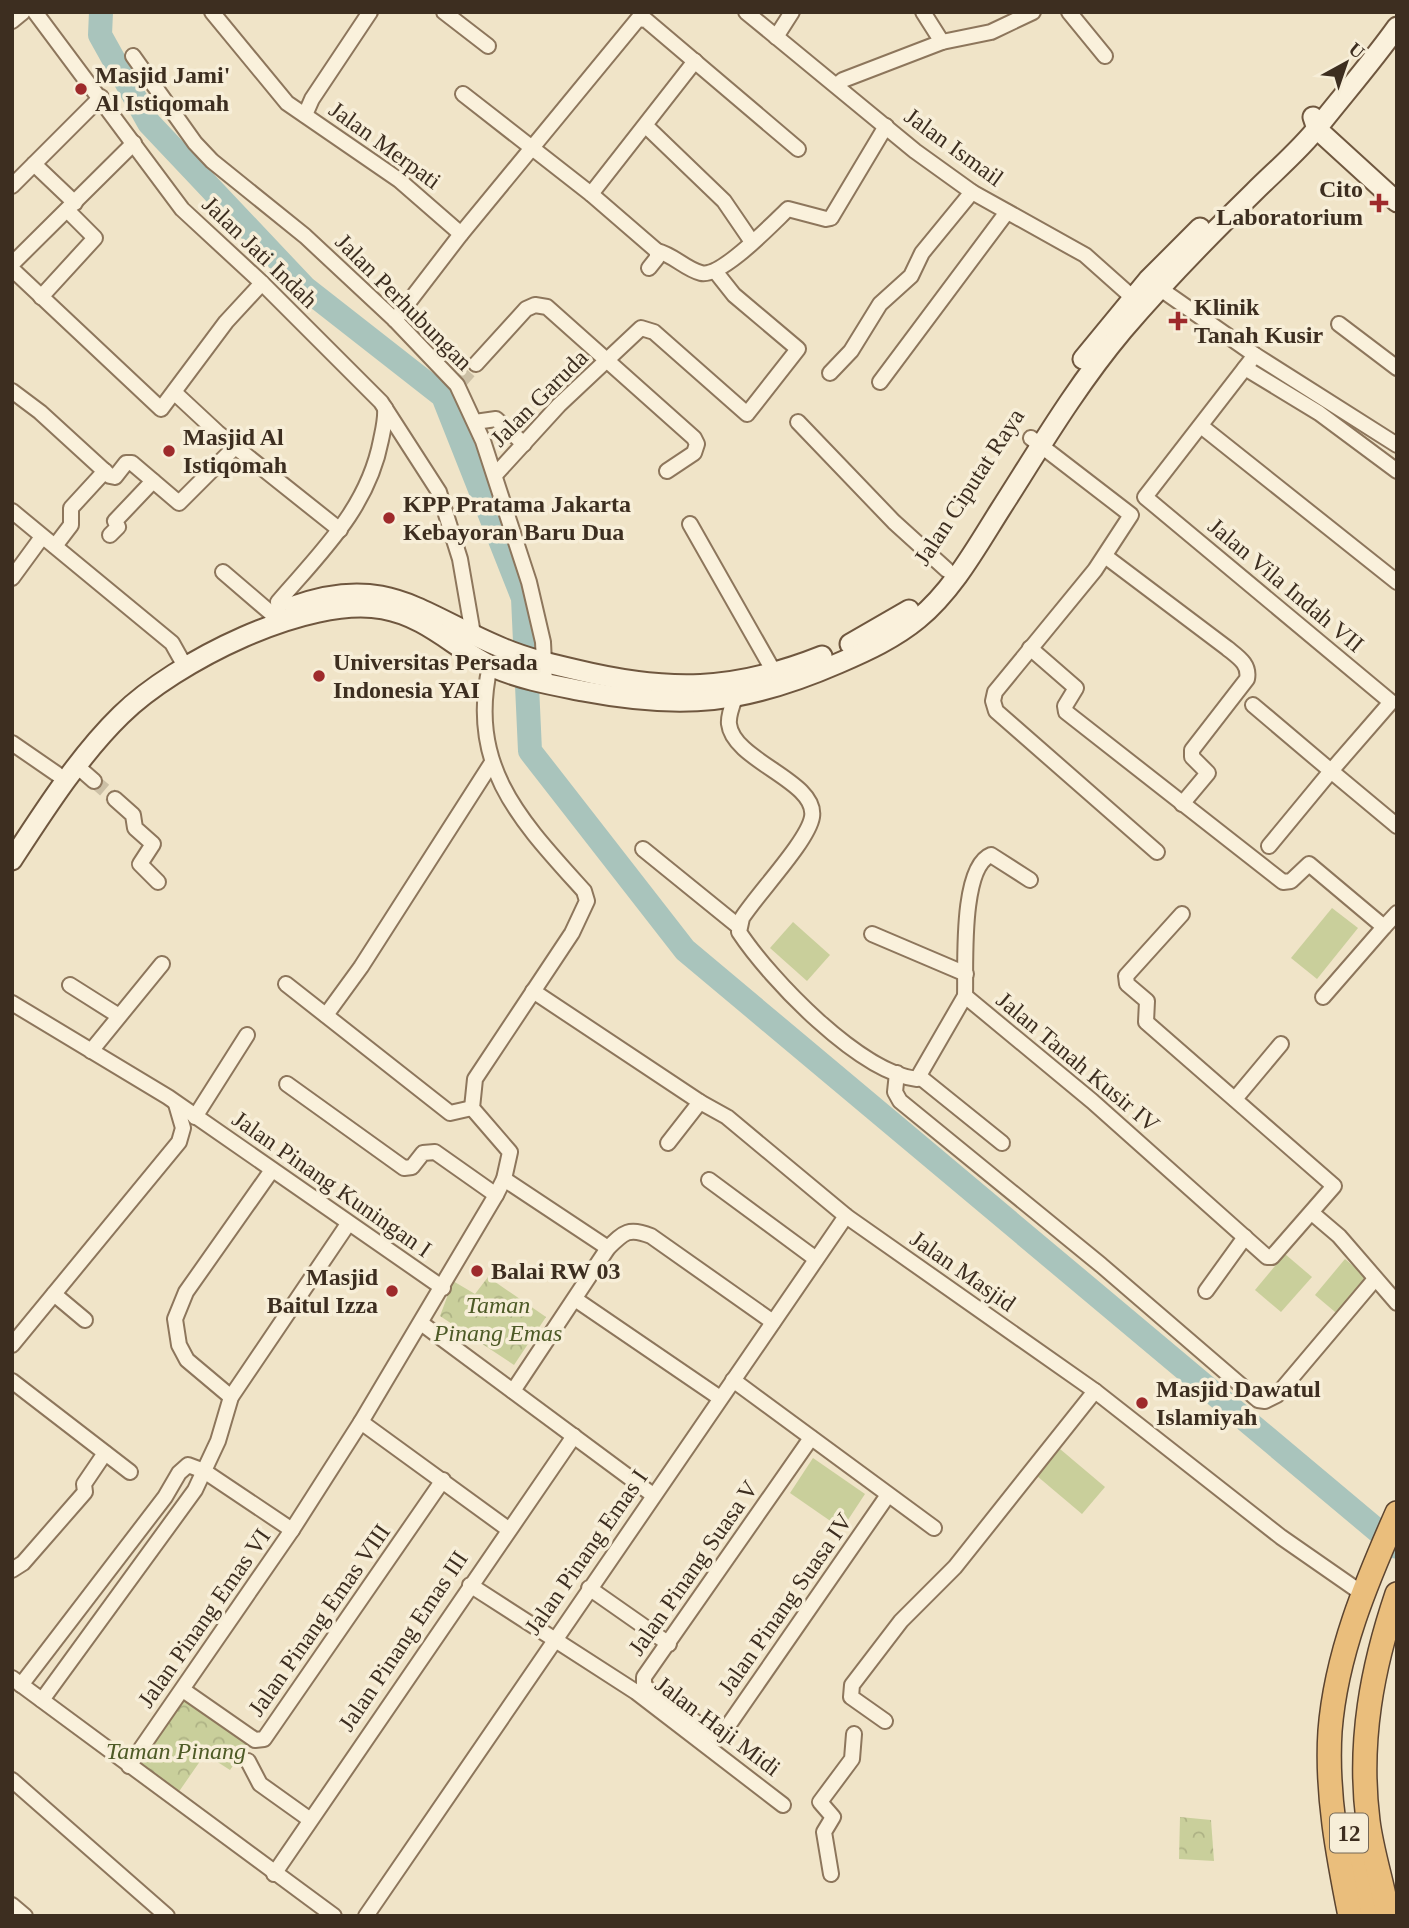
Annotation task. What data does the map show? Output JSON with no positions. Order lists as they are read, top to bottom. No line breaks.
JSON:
{"streets":{"highway":["12"],"main road":["Jalan Ciputat Raya"],"street":["Jalan Merpati","Jalan Ismail","Jalan Jati Indah","Jalan Perhubungan","Jalan Garuda","Jalan Vila Indah VII","Jalan Tanah Kusir IV","Jalan Pinang Kuningan I","Jalan Masjid","Jalan Pinang Emas I","Jalan Pinang Suasa V","Jalan Pinang Suasa IV","Jalan Pinang Emas VI","Jalan Pinang Emas VIII","Jalan Pinang Emas III","Jalan Haji Midi"]},"crossings":[["Jalan Ismail","Jalan Ciputat Raya"],["Jalan Jati Indah","Jalan Ciputat Raya"],["Jalan Perhubungan","Jalan Garuda"],["Jalan Perhubungan","Jalan Ciputat Raya"],["Jalan Ciputat Raya","Jalan Vila Indah VII"],["Jalan Pinang Kuningan I","Jalan Pinang Emas VI"],["Jalan Masjid","Jalan Pinang Emas I"],["Jalan Masjid","12"],["Jalan Pinang Emas I","Jalan Haji Midi"],["Jalan Pinang Suasa V","Jalan Pinang Suasa IV"],["Jalan Pinang Emas VI","Jalan Pinang Emas VIII"],["Jalan Pinang Emas III","Jalan Haji Midi"]],"parks":["Taman Pinang Emas","Taman Pinang"],"places":{"other":["Masjid Jami' Al Istiqomah","Masjid Al Istiqomah","KPP Pratama Jakarta Kebayoran Baru Dua","Universitas Persada Indonesia YAI","Balai RW 03","Masjid Baitul Izza","Masjid Dawatul Islamiyah"],"health":["Cito Laboratorium","Klinik Tanah Kusir"]},"north":"top right"}
